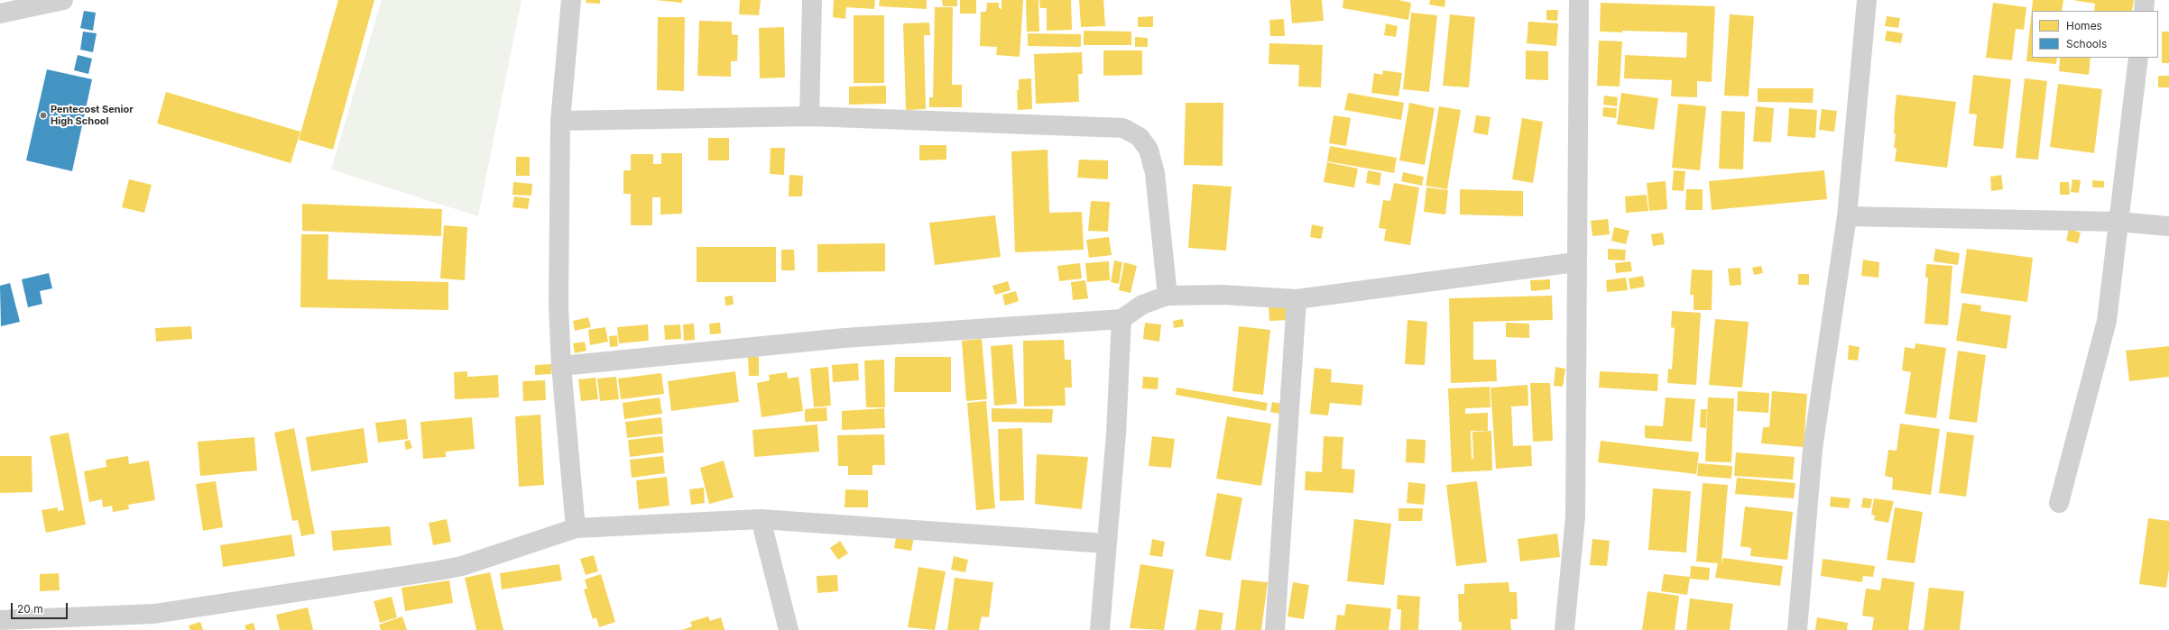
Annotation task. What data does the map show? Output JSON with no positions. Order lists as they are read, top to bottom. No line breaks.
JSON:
{"places":["Pentecost Senior High School"],"legend":["Homes","Schools"],"scale_bar":"20 m"}
